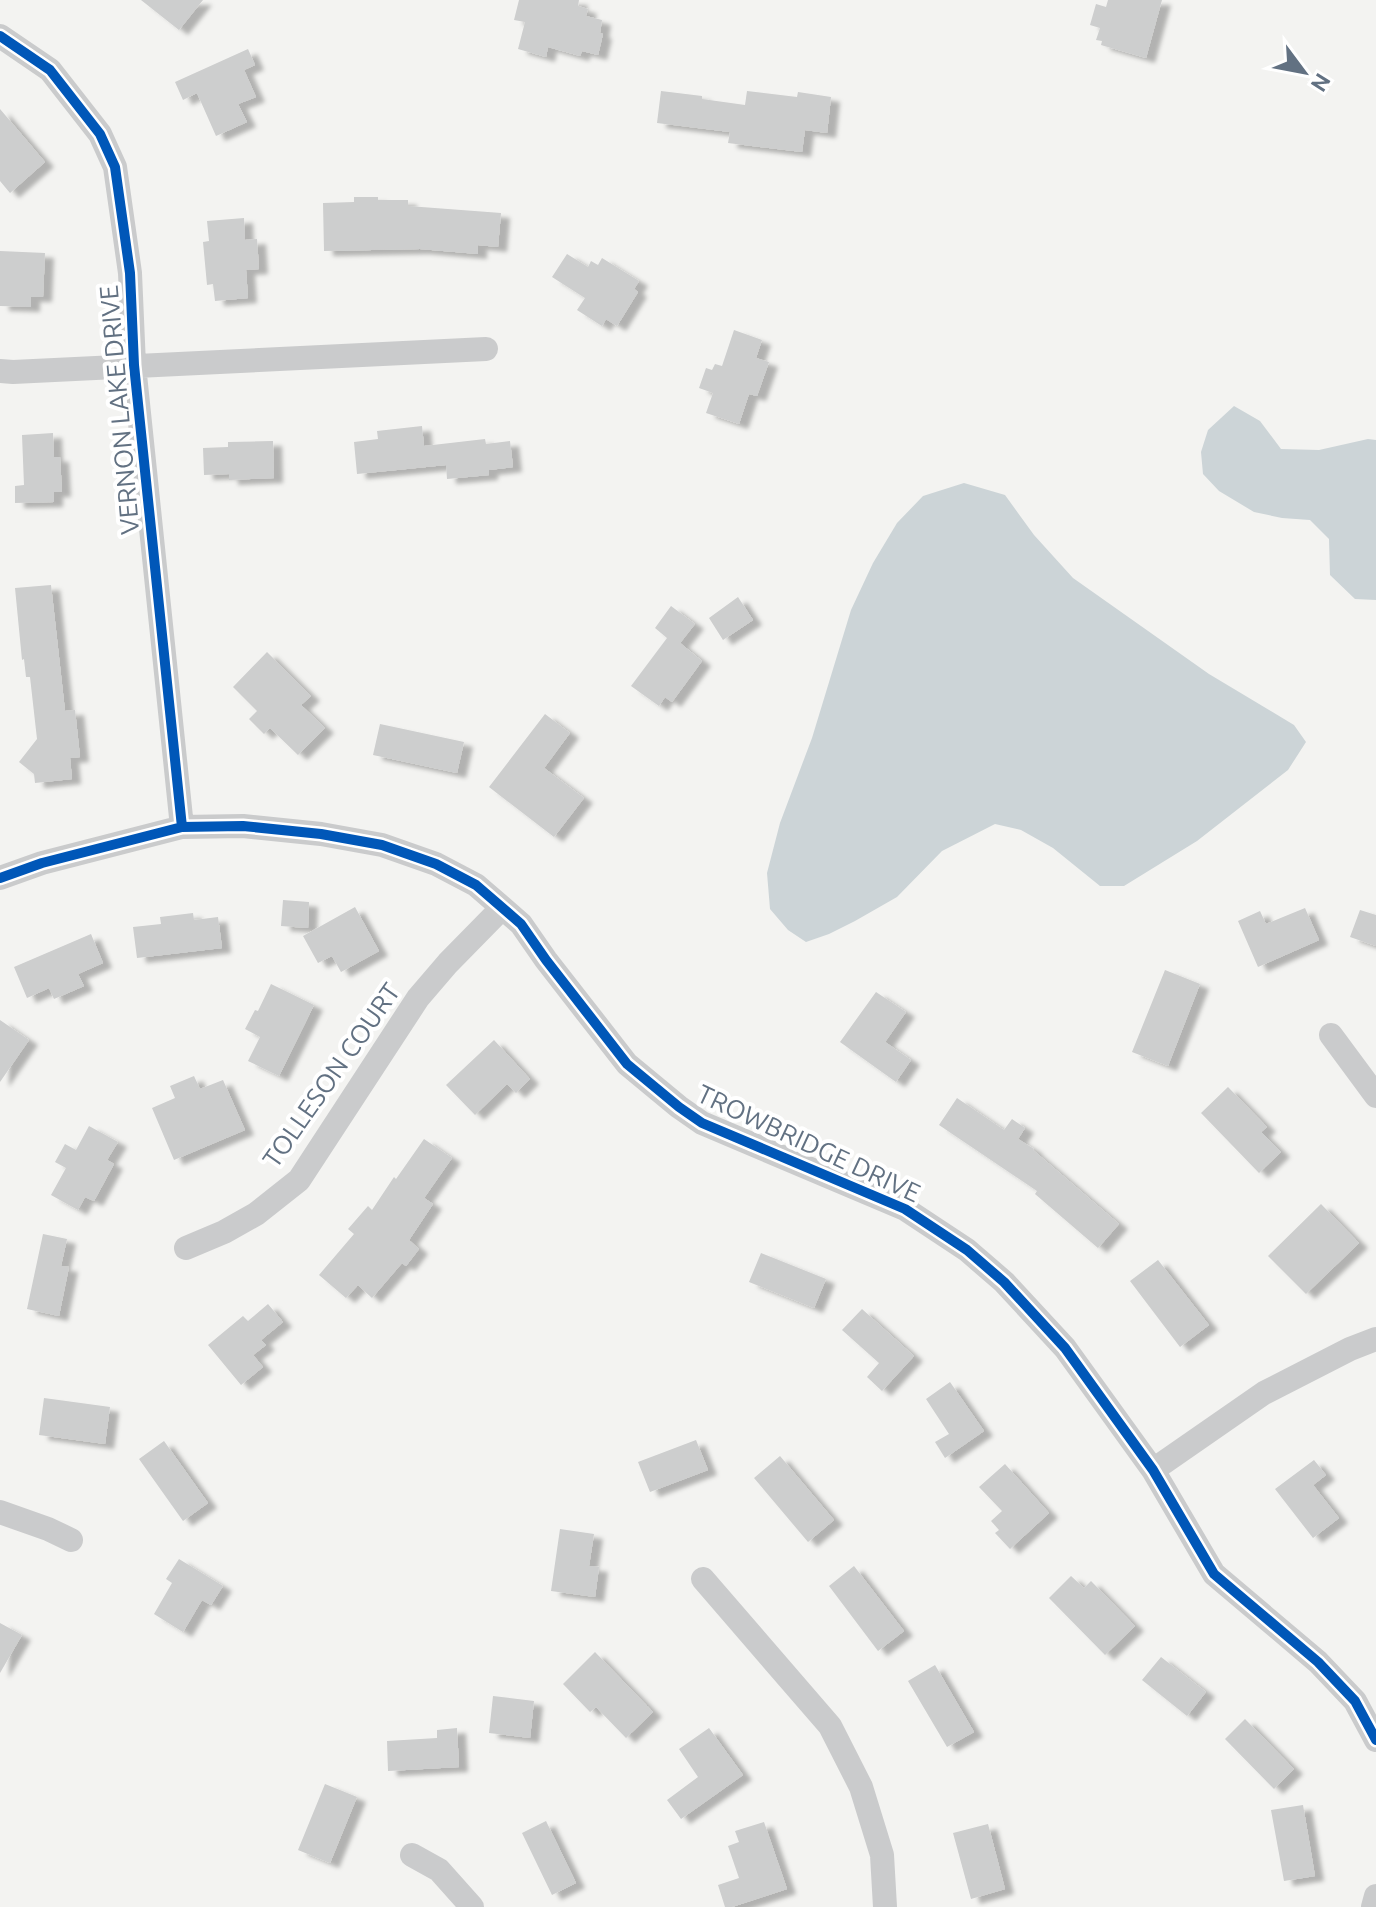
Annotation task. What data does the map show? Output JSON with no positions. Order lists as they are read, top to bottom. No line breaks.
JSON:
{"streets":{"street":["VERNON LAKE DRIVE","TOLLESON COURT","TROWBRIDGE DRIVE"]},"crossings":[["VERNON LAKE DRIVE","TROWBRIDGE DRIVE"],["TOLLESON COURT","TROWBRIDGE DRIVE"]],"north":"bottom right"}
